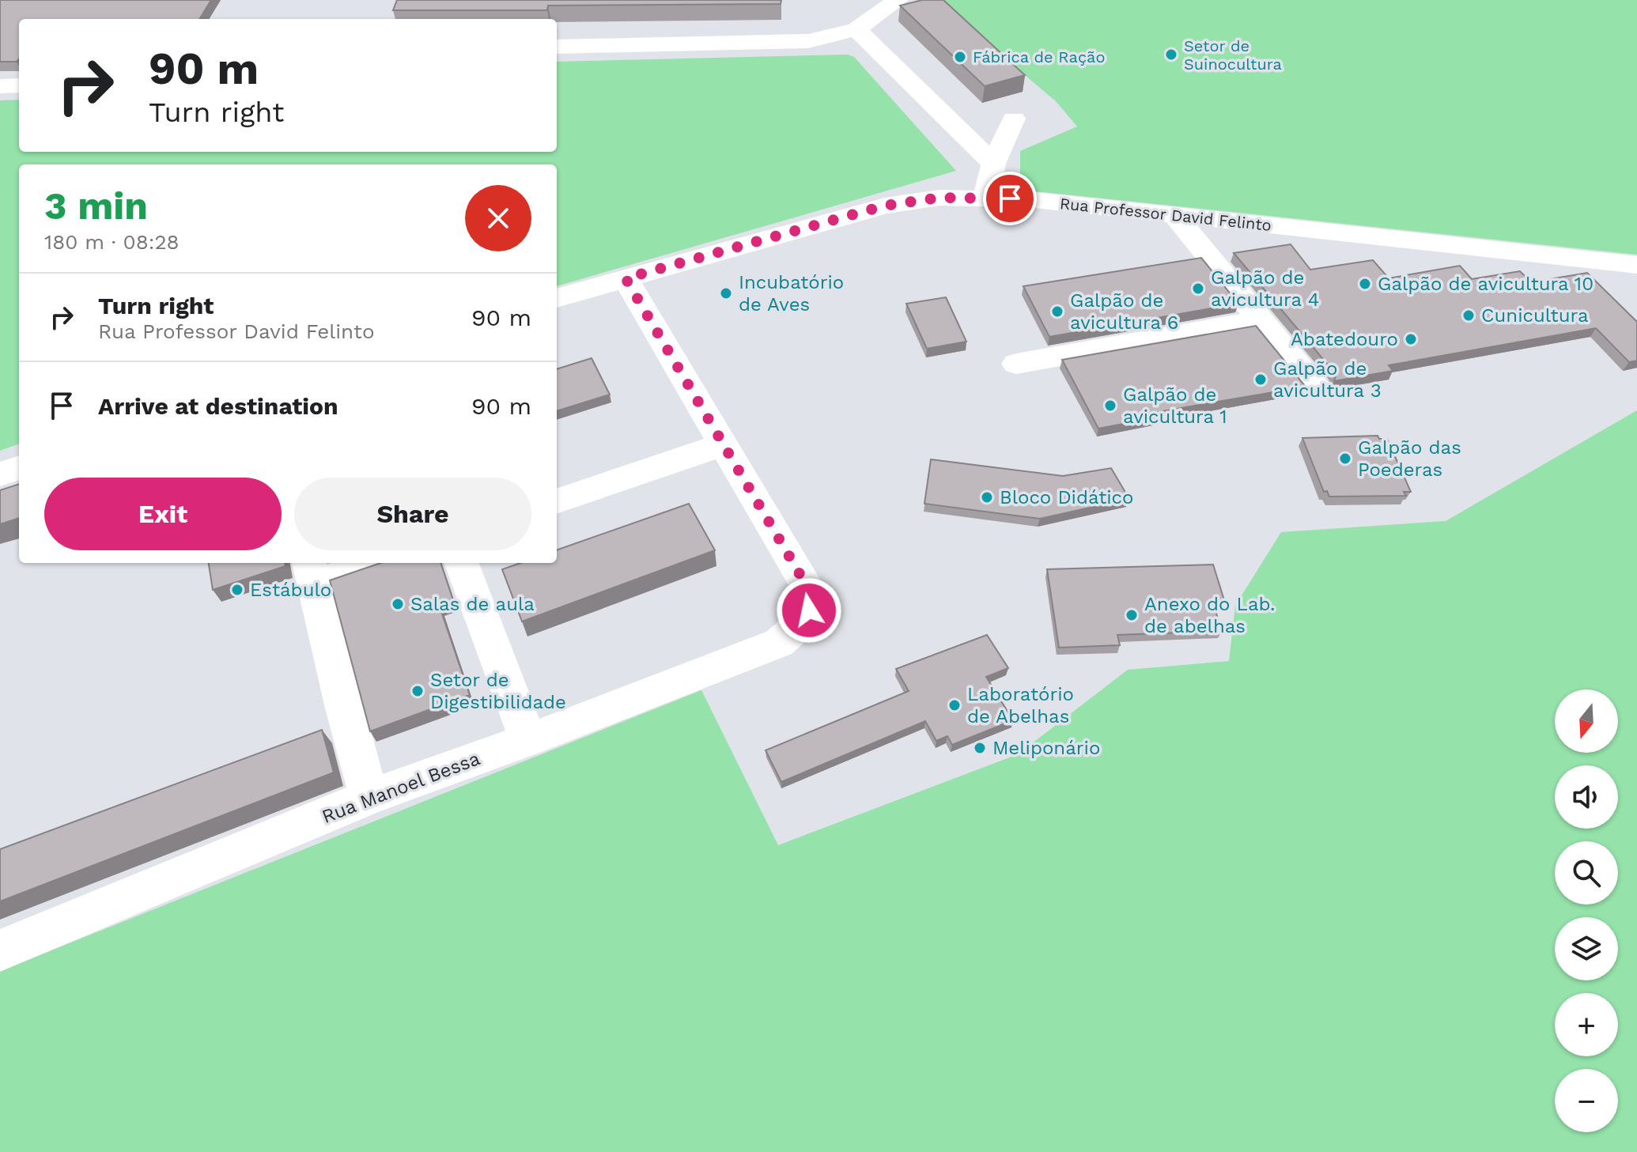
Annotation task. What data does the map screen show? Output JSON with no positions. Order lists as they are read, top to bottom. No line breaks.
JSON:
{"streets":{"street":["Rua Professor David Felinto","Rua Manoel Bessa"]},"places":["Setor de Suinocultura","Fábrica de Ração","Galpão de avicultura 10","Galpão de avicultura 4","Incubatório de Aves","Galpão de avicultura 6","Cunicultura","Abatedouro","Galpão de avicultura 3","Galpão de avicultura 1","Galpão das Poederas","Bloco Didático","Estábulo","Salas de aula","Anexo do Lab. de abelhas","Setor de Digestibilidade","Laboratório de Abelhas","Meliponário"],"north":"bottom","page":{"turn":["90 m","Turn right"],"heading":["3 min","180 m · 08:28"],"list":[{"name":"Turn right","note":"Rua Professor David Felinto","value":"90 m"},{"name":"Arrive at destination","value":"90 m"}],"buttons":["Exit","Share"],"map_buttons":["+","−"]}}
